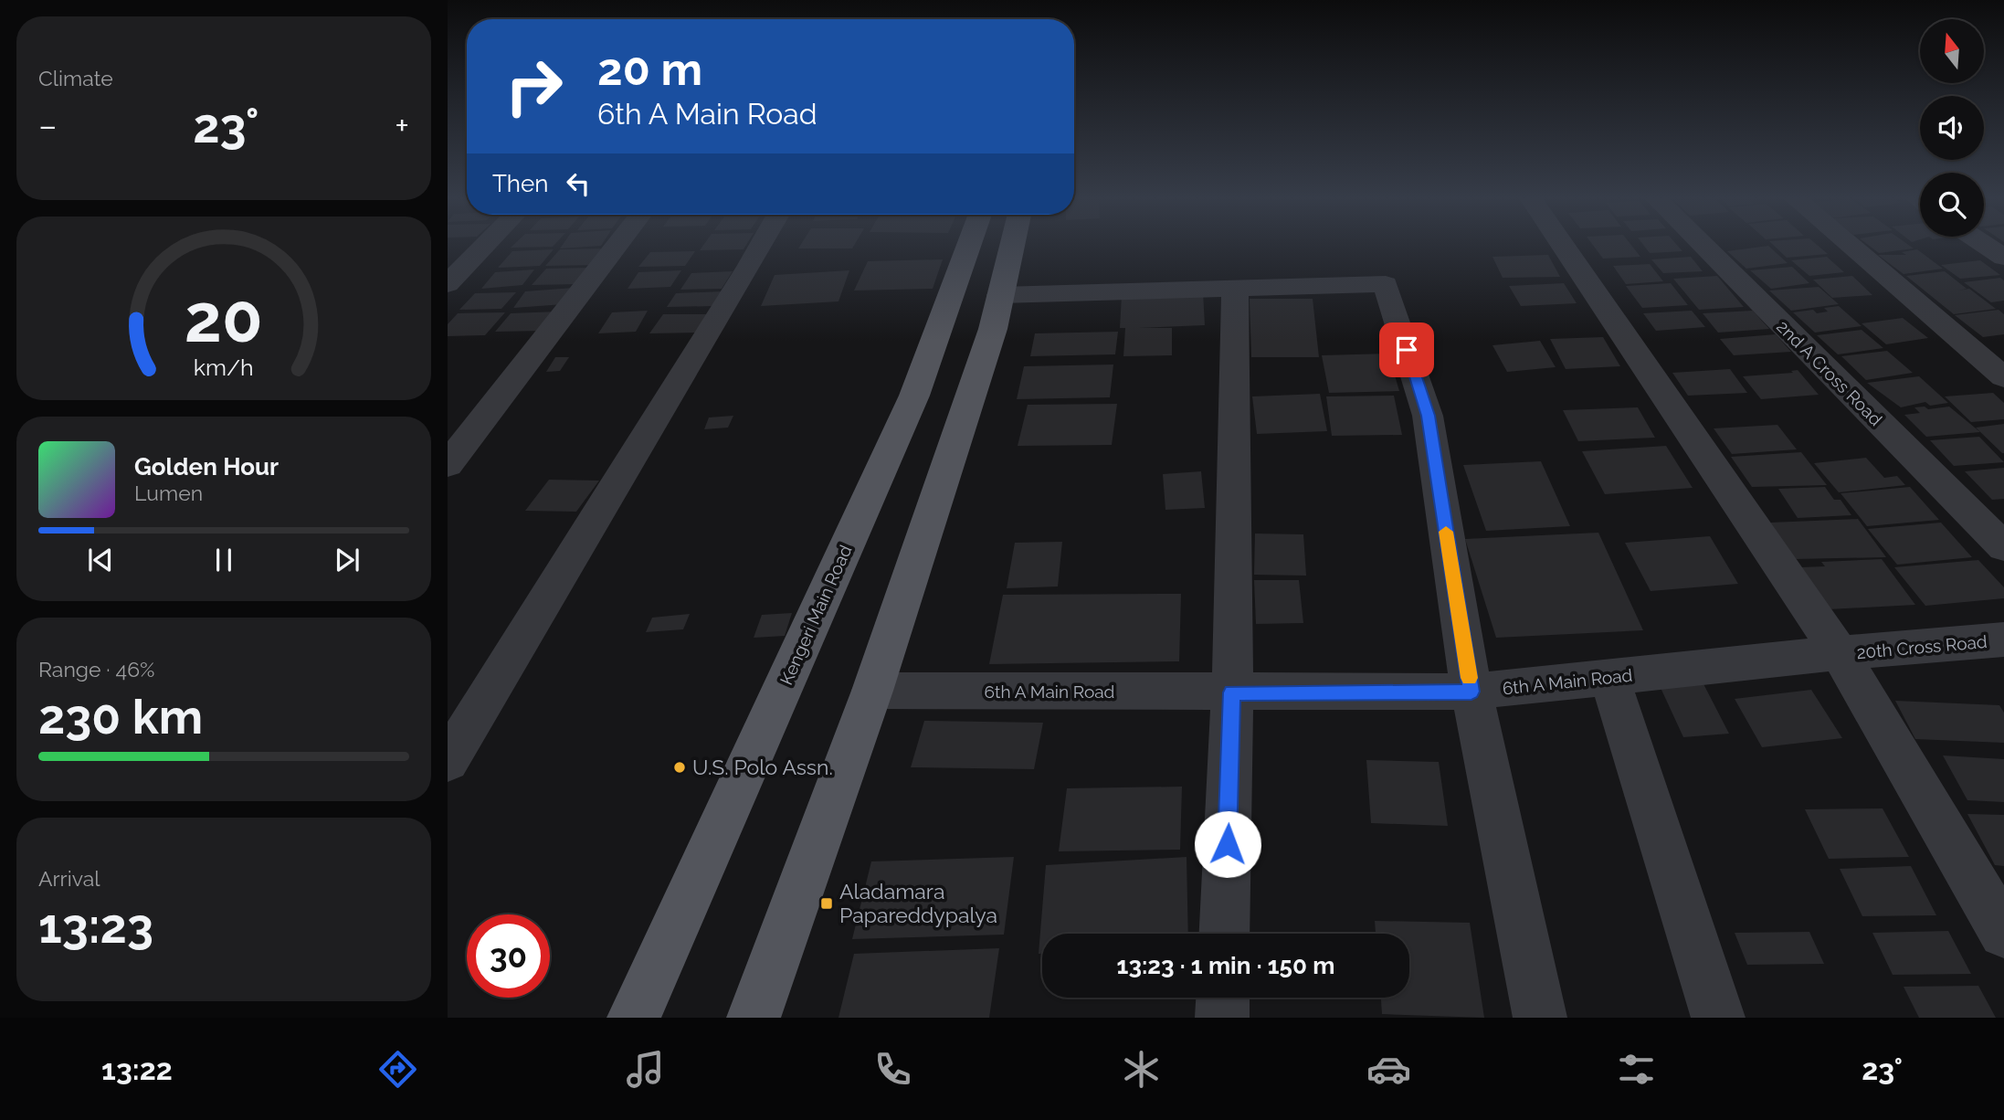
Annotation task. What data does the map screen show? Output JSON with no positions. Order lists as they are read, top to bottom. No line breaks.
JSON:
{"streets":{"main road":["Kengeri Main Road"],"street":["2nd A Cross Road","20th Cross Road","6th A Main Road"]},"crossings":[["20th Cross Road","6th A Main Road"]],"places":{"other":["U.S. Polo Assn."],"transit":["Aladamara Papareddypalya"]},"north":"top","page":{"tile":["Climate",["Range · 46%","230 km"],["Arrival","13:23"]],"turn":["20 m","6th A Main Road"],"heat":["−","23°","+"],"then":"Then","song":["Golden Hour","Lumen"],"limit":"30","trip":"13:23 · 1 min · 150 m","tabs":["13:22","23°"],"gauge":["20","km/h"]}}
